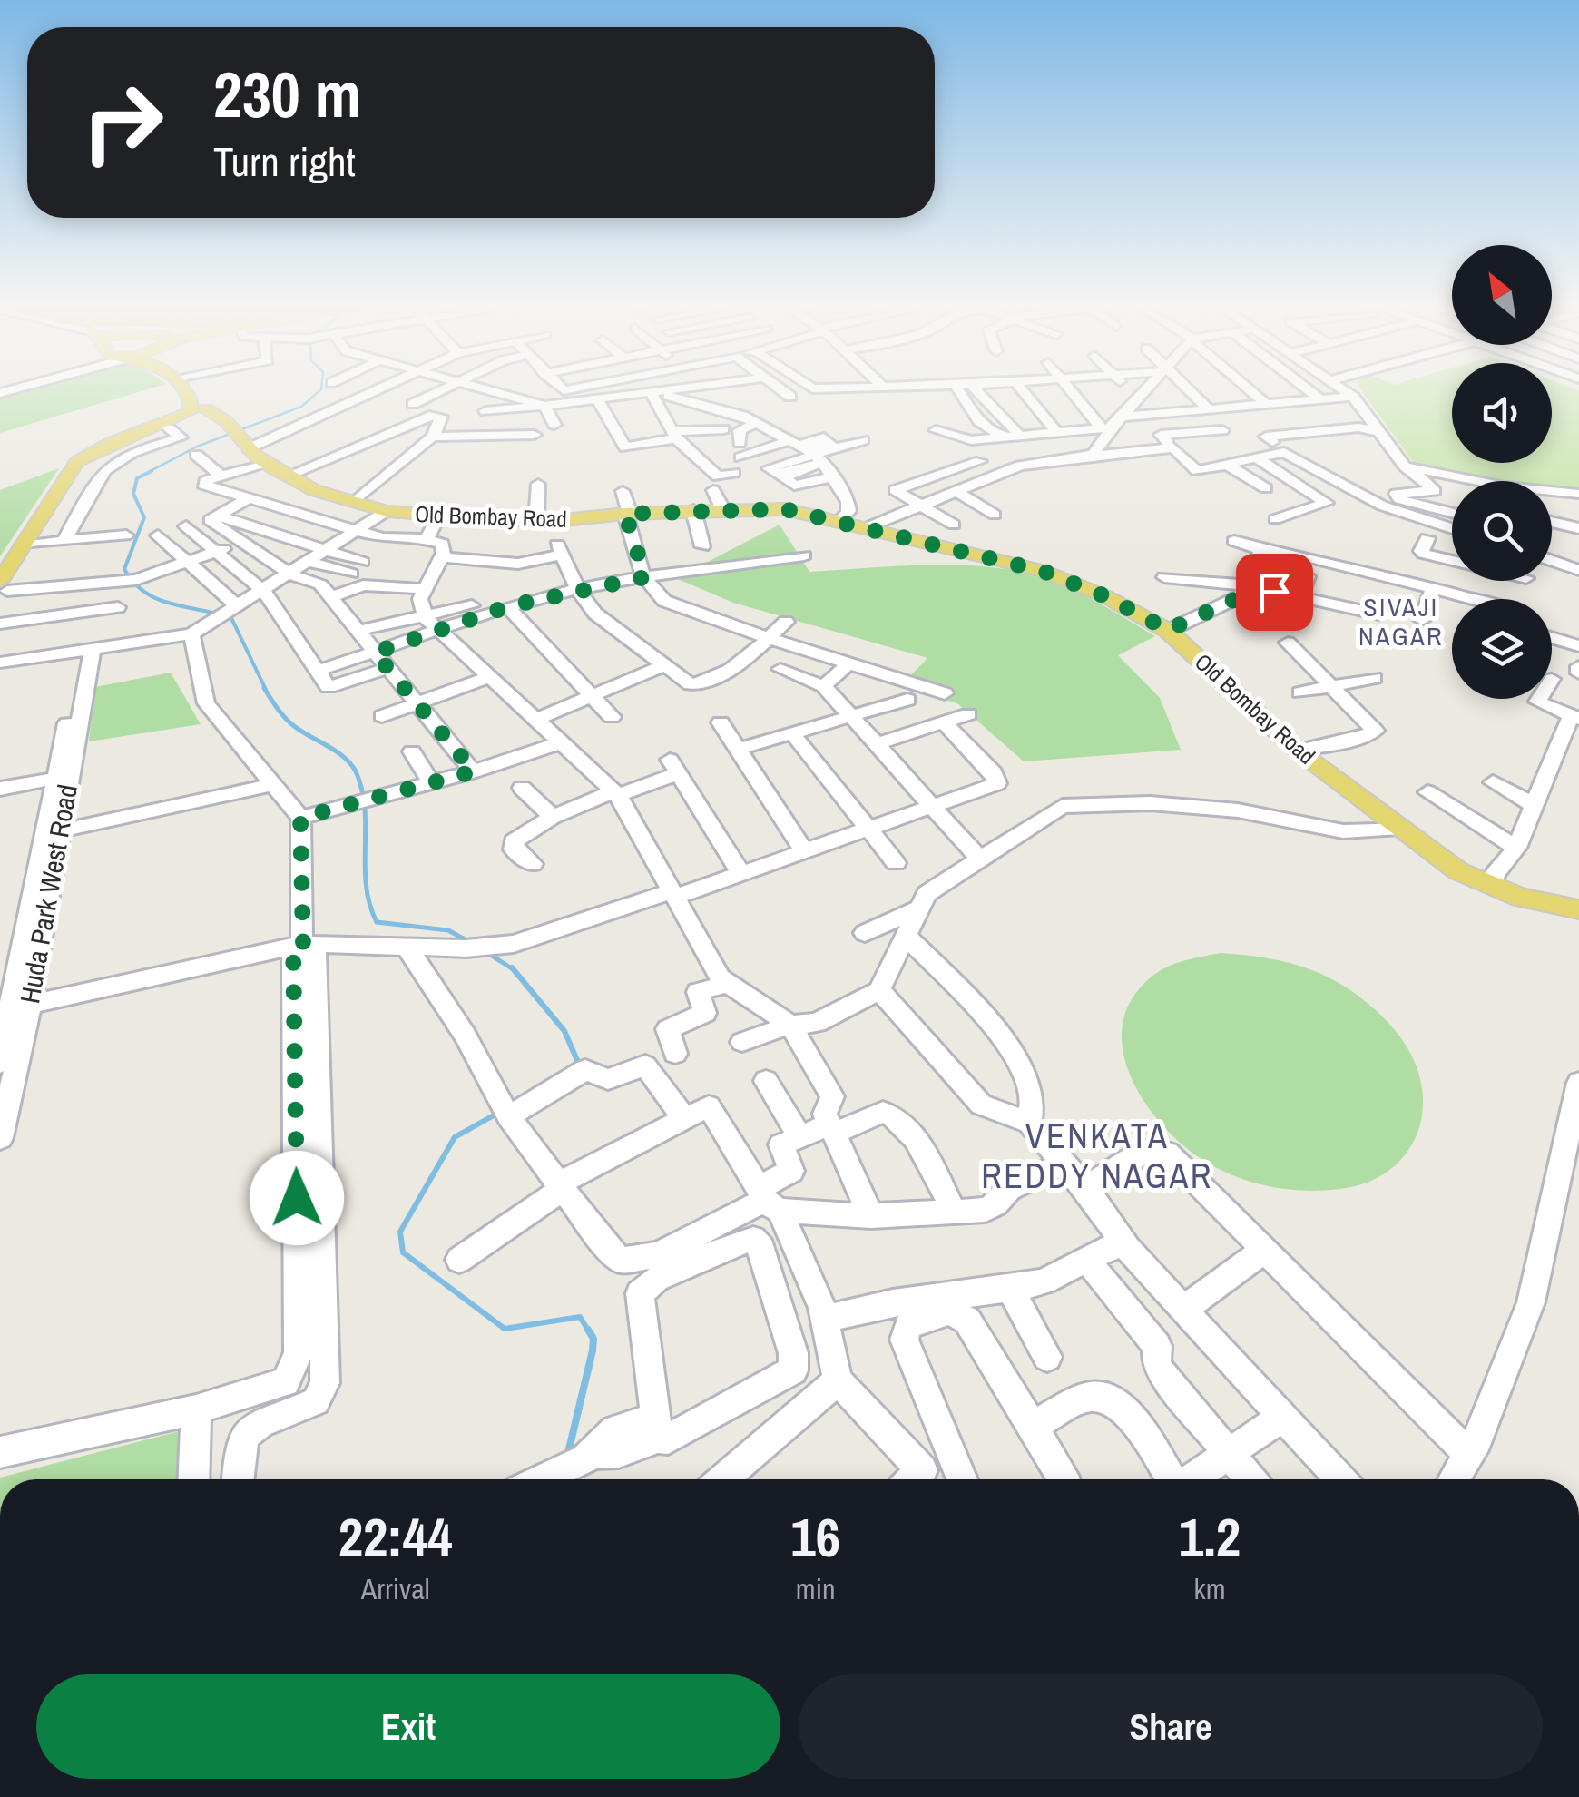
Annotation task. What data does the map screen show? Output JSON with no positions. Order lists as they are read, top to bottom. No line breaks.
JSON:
{"streets":{"main road":["Old Bombay Road"],"street":["Huda Park West Road"]},"districts":["SIVAJI NAGAR","VENKATA REDDY NAGAR"],"north":"top left","page":{"turn":["230 m","Turn right"],"eta":["22:44","Arrival","16","min","1.2","km"],"buttons":["Exit","Share"]}}
